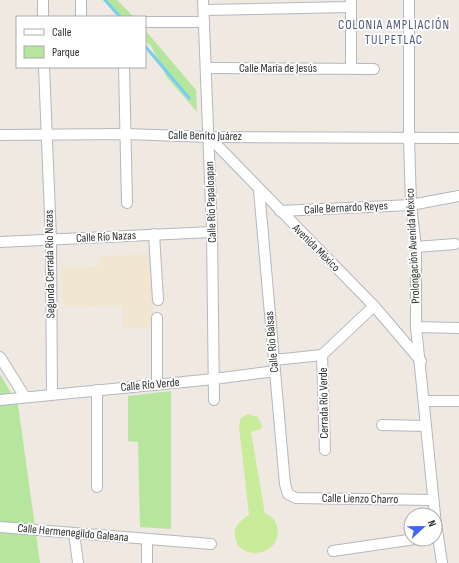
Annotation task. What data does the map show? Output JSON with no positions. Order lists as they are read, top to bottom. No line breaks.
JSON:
{"streets":{"street":["Calle María de Jesús","Calle Benito Juárez","Calle Río Papaloapan","Calle Bernardo Reyes","Calle Río Nazas","Prolongación Avenida México","Avenida México","Segunda Cerrada Río Nazas","Calle Río Balsas","Calle Río Verde","Cerrada Río Verde","Calle Lienzo Charro","Calle Hermenegildo Galeana"]},"crossings":[["Calle María de Jesús","Calle Río Papaloapan"],["Calle Benito Juárez","Calle Río Papaloapan"],["Calle Benito Juárez","Prolongación Avenida México"],["Calle Benito Juárez","Avenida México"],["Calle Benito Juárez","Segunda Cerrada Río Nazas"],["Calle Río Papaloapan","Calle Río Nazas"],["Calle Río Papaloapan","Avenida México"],["Calle Río Papaloapan","Calle Río Verde"],["Calle Bernardo Reyes","Prolongación Avenida México"],["Calle Bernardo Reyes","Avenida México"],["Calle Río Nazas","Segunda Cerrada Río Nazas"],["Prolongación Avenida México","Avenida México"],["Prolongación Avenida México","Calle Lienzo Charro"],["Avenida México","Calle Río Balsas"],["Segunda Cerrada Río Nazas","Calle Río Verde"],["Calle Río Balsas","Calle Río Verde"],["Calle Río Balsas","Calle Lienzo Charro"]],"districts":["COLONIA AMPLIACIÓN TULPETLAC"],"legend":["Calle","Parque"],"north":"right"}
